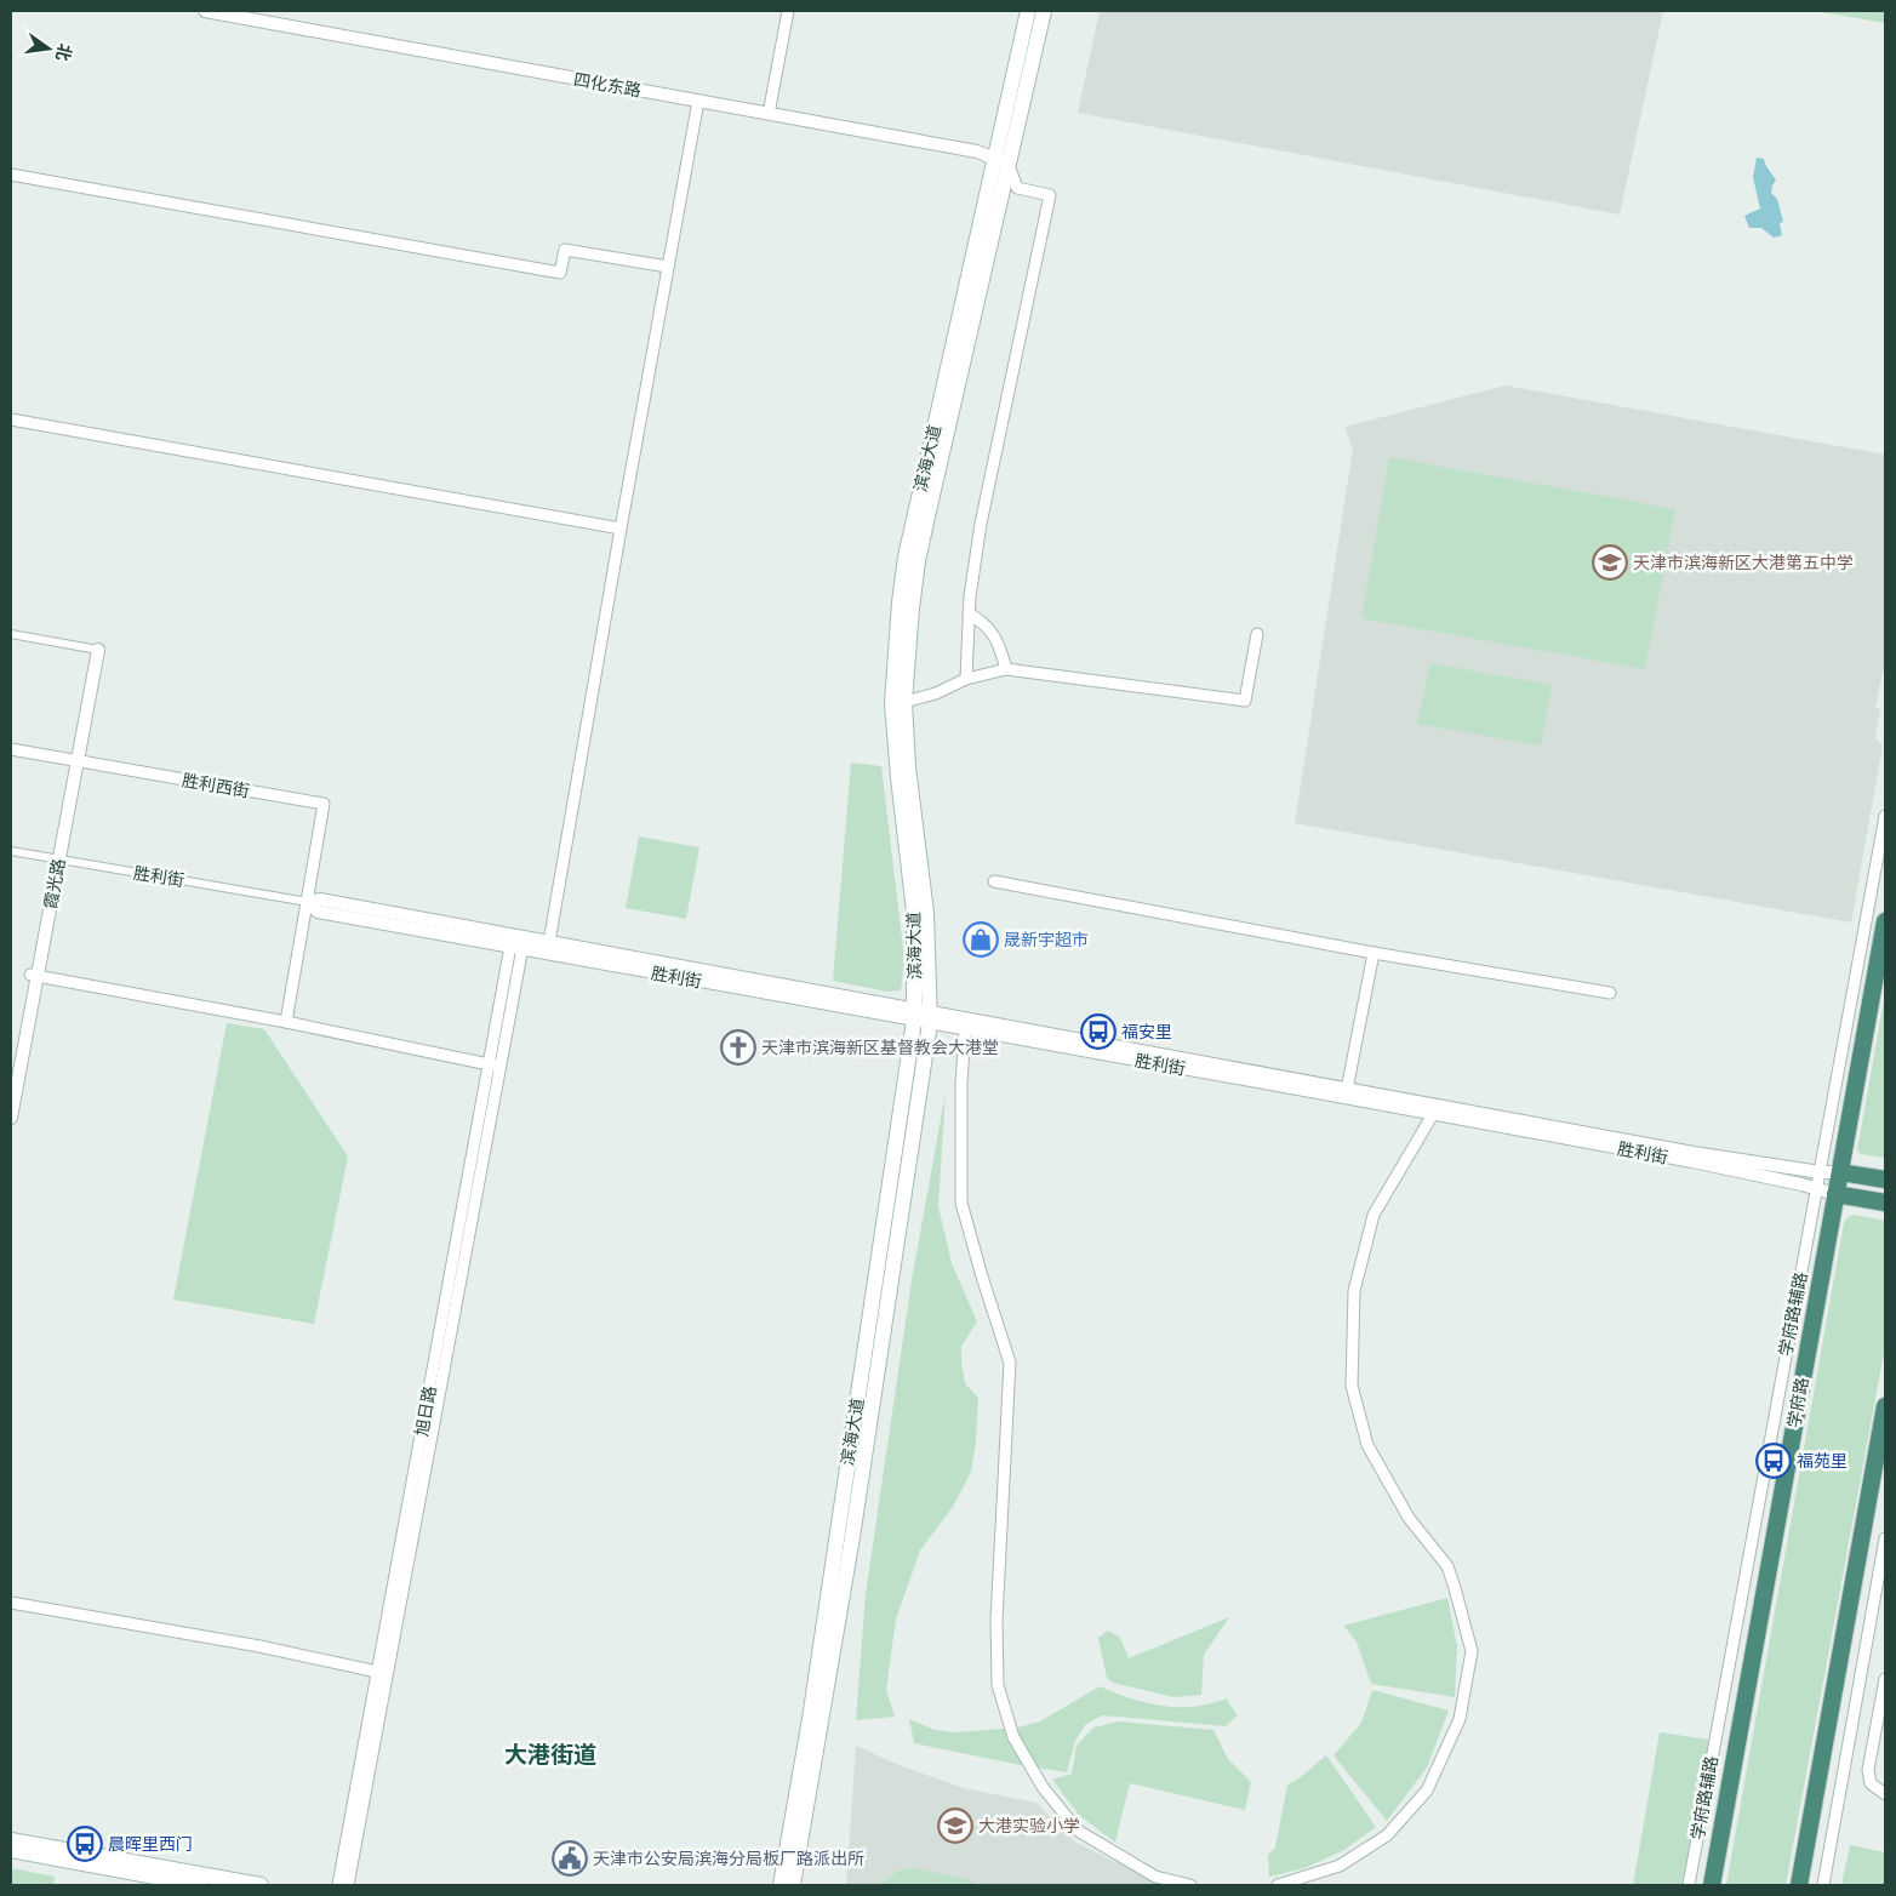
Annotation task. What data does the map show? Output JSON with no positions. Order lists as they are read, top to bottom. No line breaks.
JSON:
{"streets":{"highway":["学府路"],"main road":["滨海大道"],"street":["四化东路","胜利西街","胜利街","霞光路","学府路辅路","旭日路"]},"crossings":[["四化东路","滨海大道"],["滨海大道","胜利街"],["胜利西街","胜利街"],["胜利西街","霞光路"],["胜利街","霞光路"],["胜利街","学府路辅路"],["胜利街","学府路"],["胜利街","旭日路"]],"districts":["大港街道"],"places":{"school or university":["天津市滨海新区大港第五中学","大港实验小学"],"shop":["晟新宇超市"],"bus stop":["福安里","福苑里","晨晖里西门"],"church":["天津市滨海新区基督教会大港堂"],"public building":["天津市公安局滨海分局板厂路派出所"]},"north":"right"}
